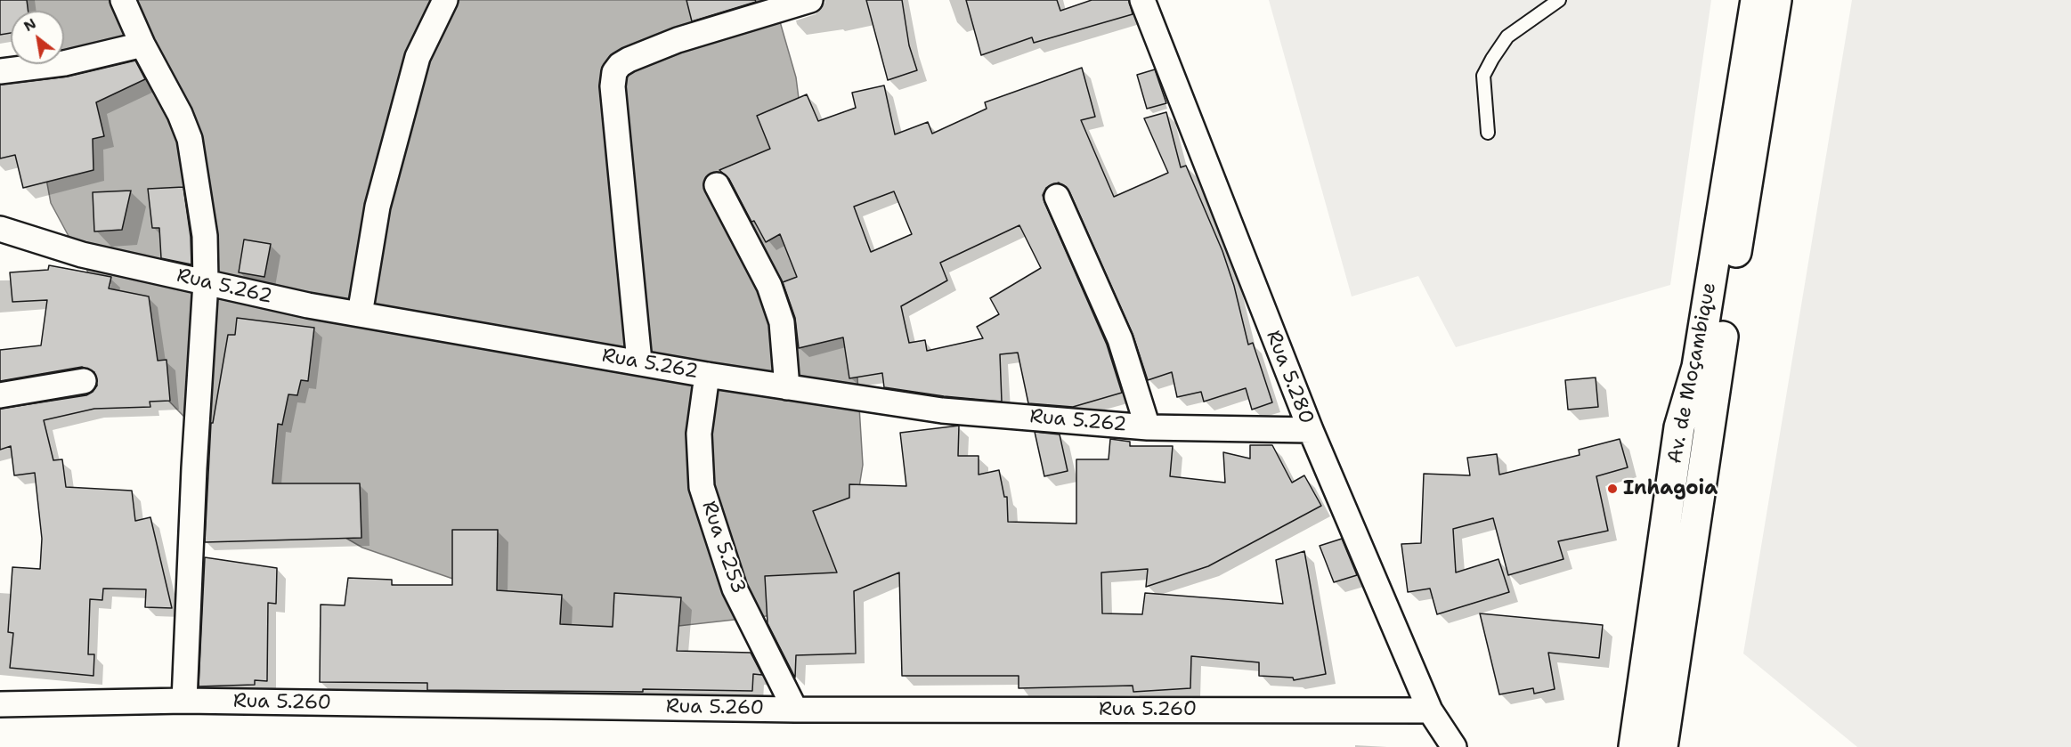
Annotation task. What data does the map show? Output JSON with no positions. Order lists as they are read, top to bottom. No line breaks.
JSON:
{"streets":{"highway":["Av. de Moçambique"],"street":["Rua 5.262","Rua 5.280","Rua 5.253","Rua 5.260"]},"crossings":[["Rua 5.262","Rua 5.280"],["Rua 5.262","Rua 5.253"],["Rua 5.280","Rua 5.260"],["Rua 5.253","Rua 5.260"]],"places":["Inhagoia"],"north":"top left"}
